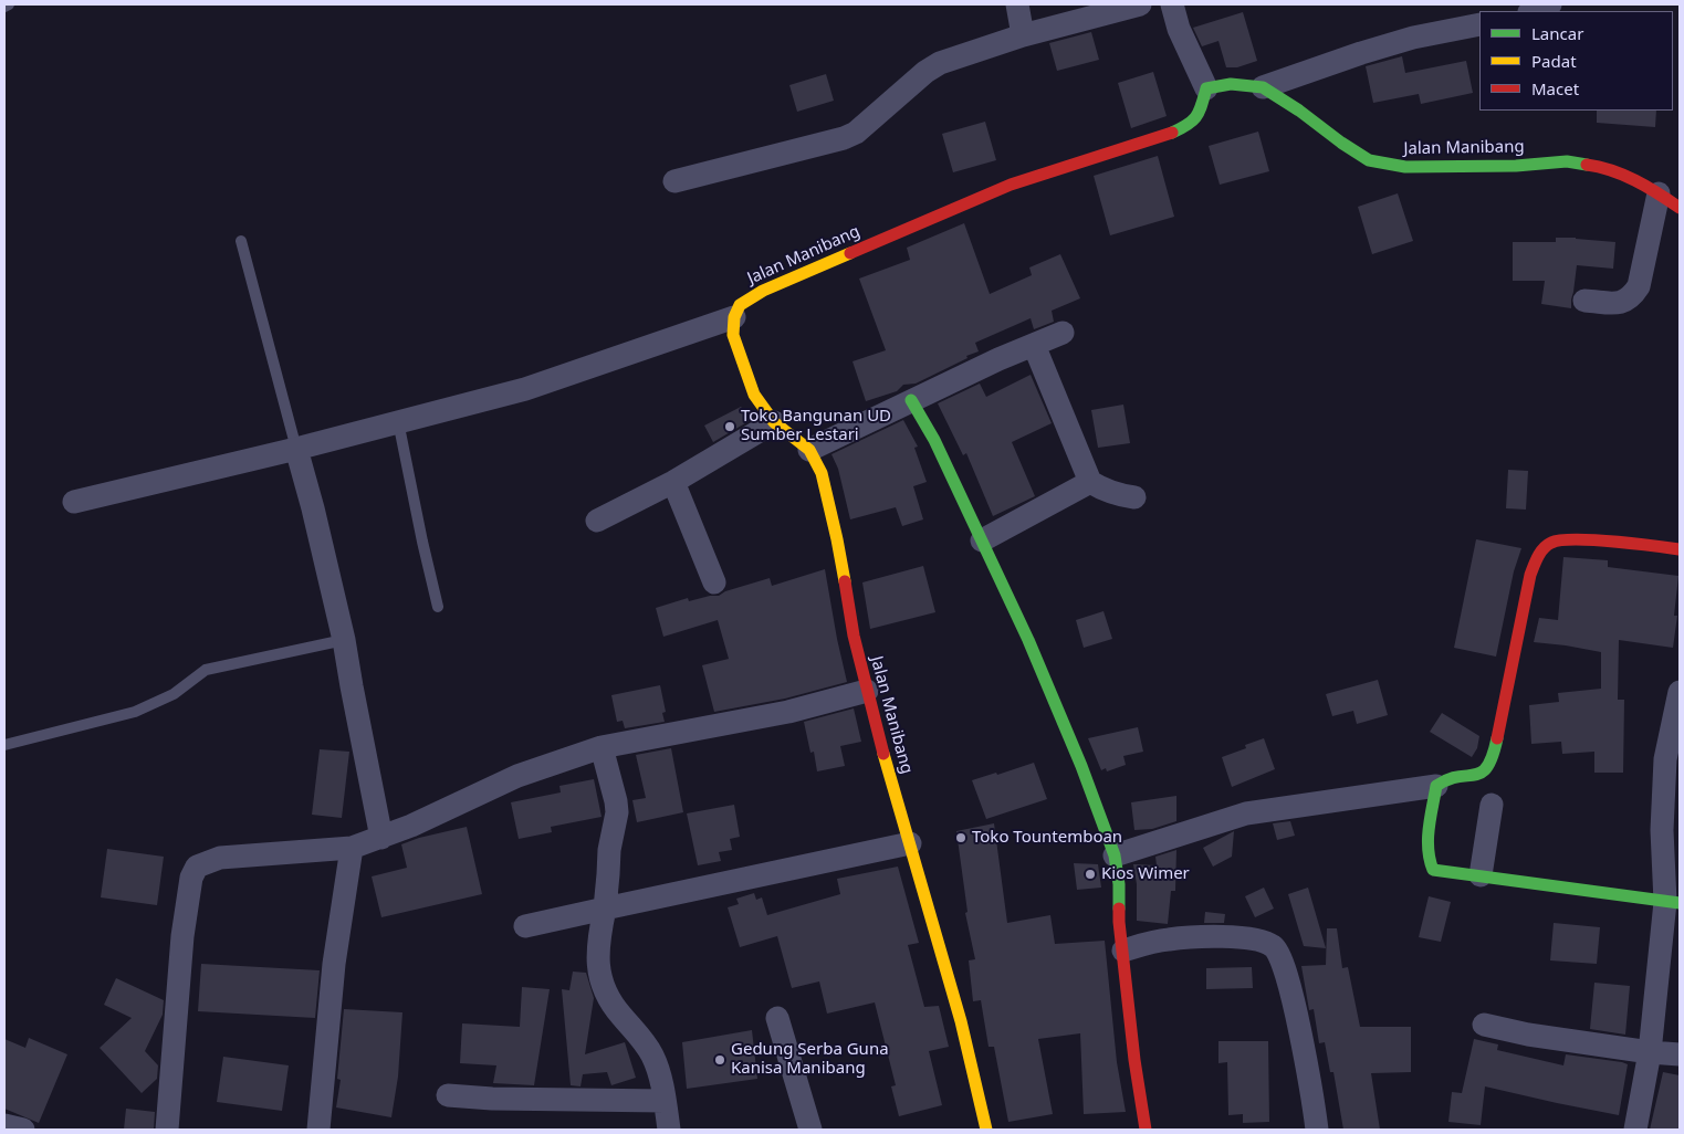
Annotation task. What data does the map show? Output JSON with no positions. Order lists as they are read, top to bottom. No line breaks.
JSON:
{"streets":{"street":["Jalan Manibang"]},"places":["Toko Bangunan UD Sumber Lestari","Toko Tountemboan","Kios Wimer","Gedung Serba Guna Kanisa Manibang"],"legend":["Lancar","Padat","Macet"]}
